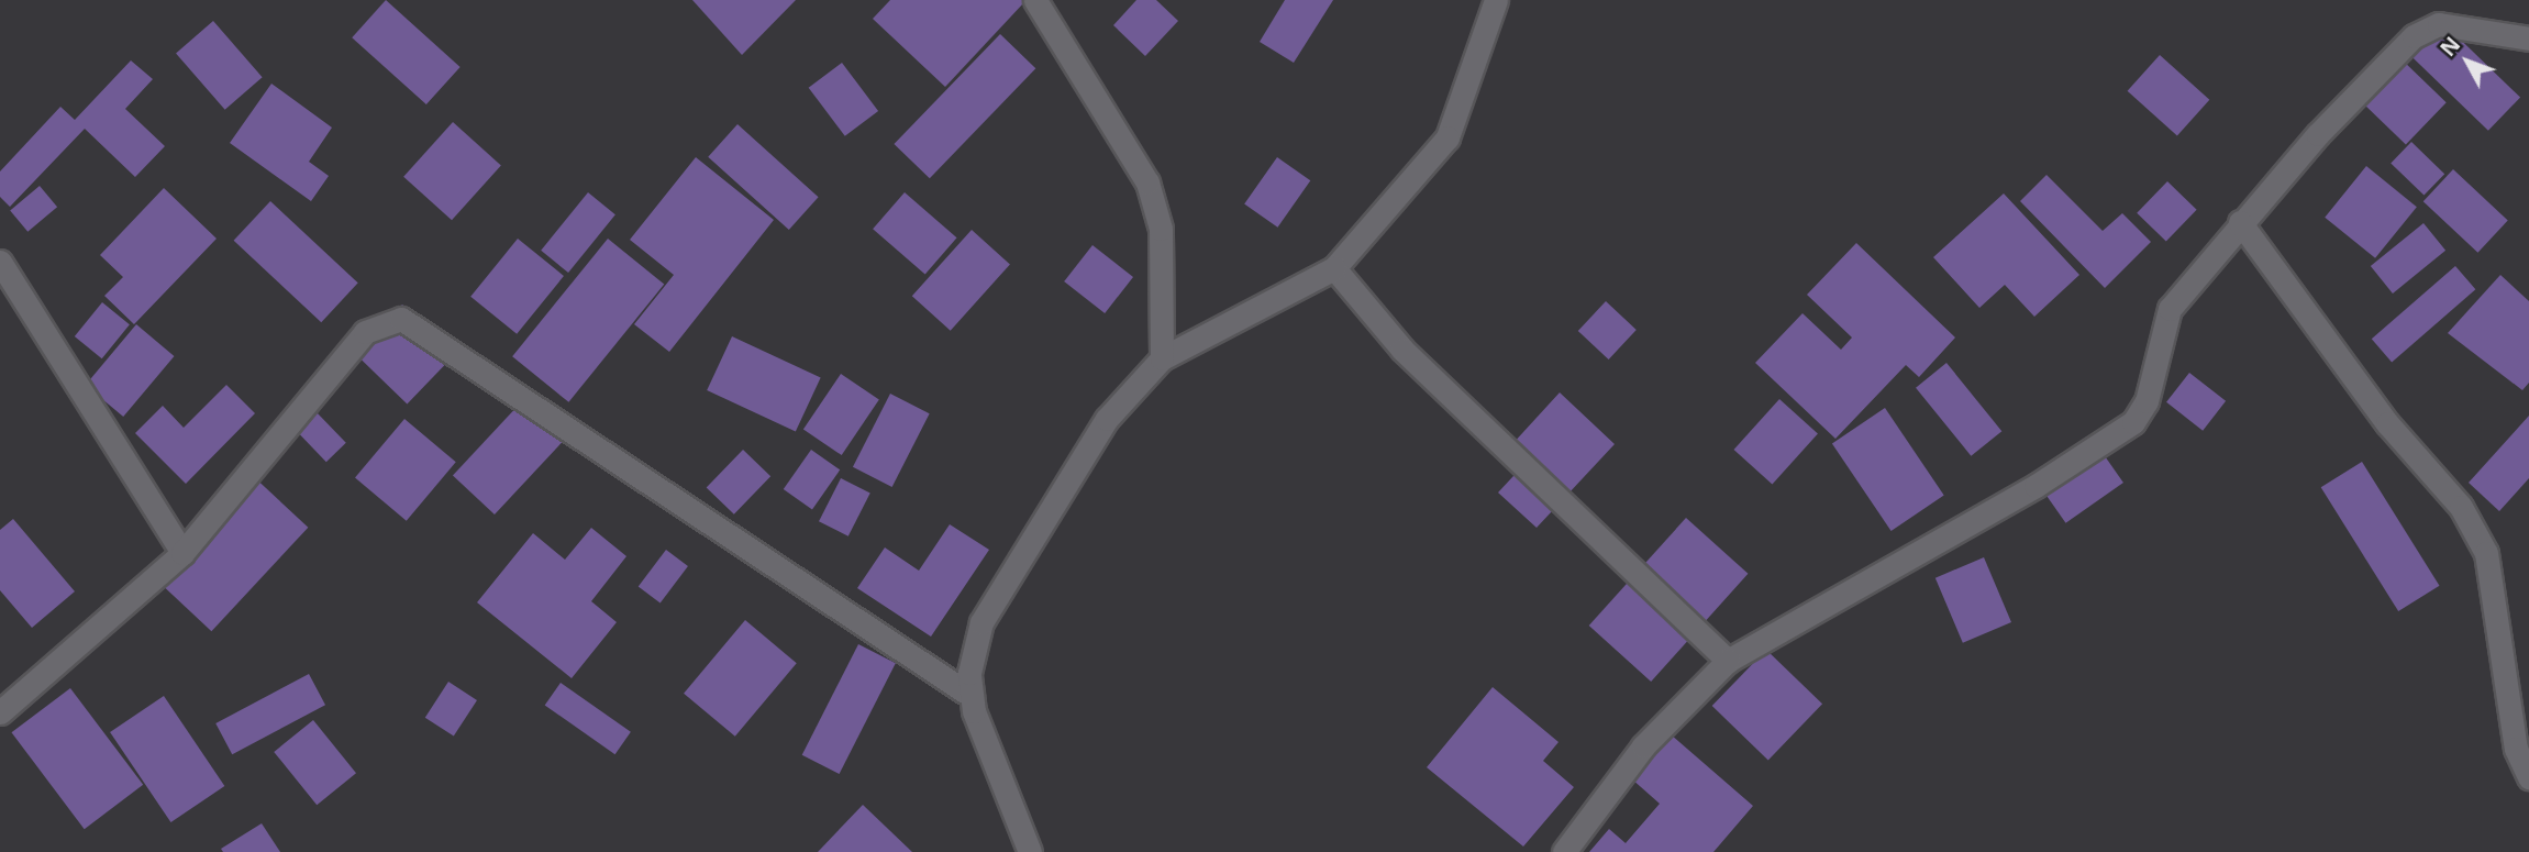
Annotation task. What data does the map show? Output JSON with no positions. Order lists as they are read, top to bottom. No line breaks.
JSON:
{"north":"top left"}
